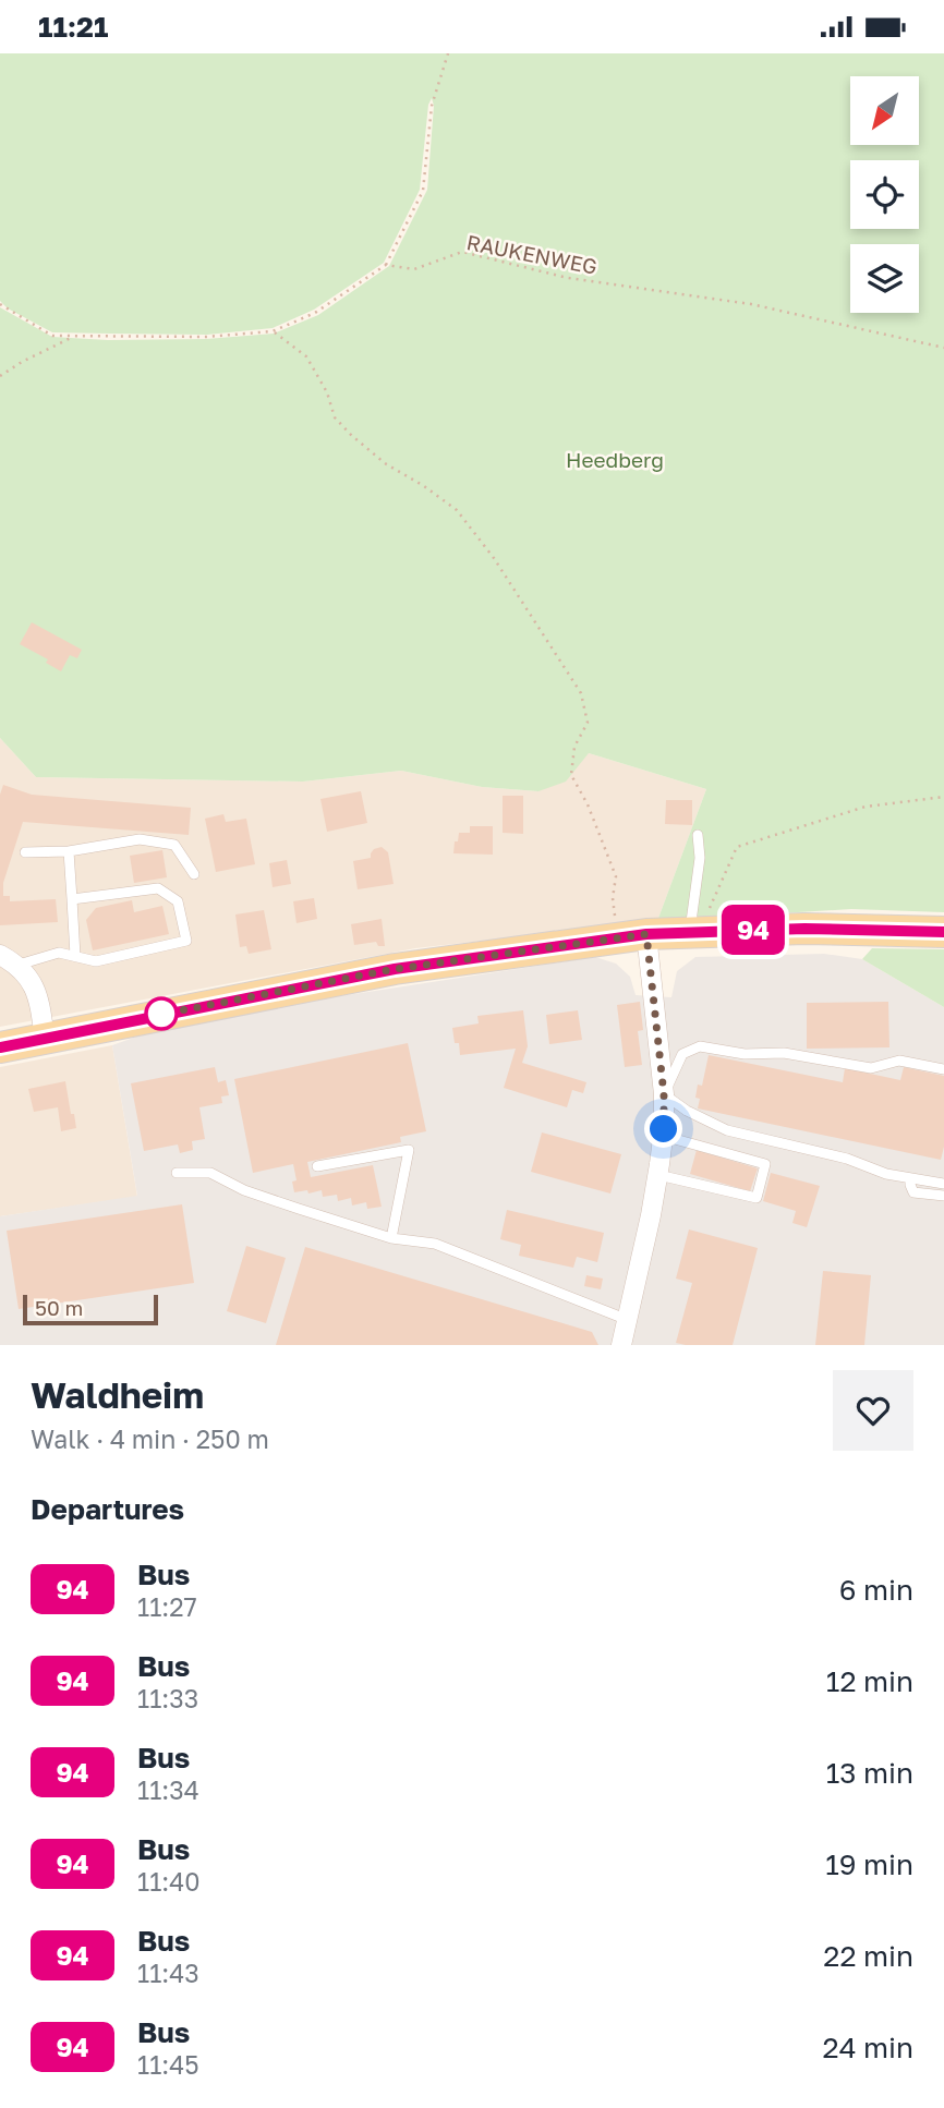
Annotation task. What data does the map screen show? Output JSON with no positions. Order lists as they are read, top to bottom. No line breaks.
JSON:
{"streets":{"path":["RAUKENWEG"]},"parks":["Heedberg"],"lines":["bus line 94"],"scale_bar":"50 m","north":"bottom left","page":{"status":"11:21","on_map":"94","scale":"50 m","heading":[["Waldheim","Walk · 4 min · 250 m"],"Departures"],"list":[{"mark":"94","name":"Bus","note":"11:27","value":"6 min"},{"mark":"94","name":"Bus","note":"11:33","value":"12 min"},{"mark":"94","name":"Bus","note":"11:34","value":"13 min"},{"mark":"94","name":"Bus","note":"11:40","value":"19 min"},{"mark":"94","name":"Bus","note":"11:43","value":"22 min"},{"mark":"94","name":"Bus","note":"11:45","value":"24 min"}]}}
